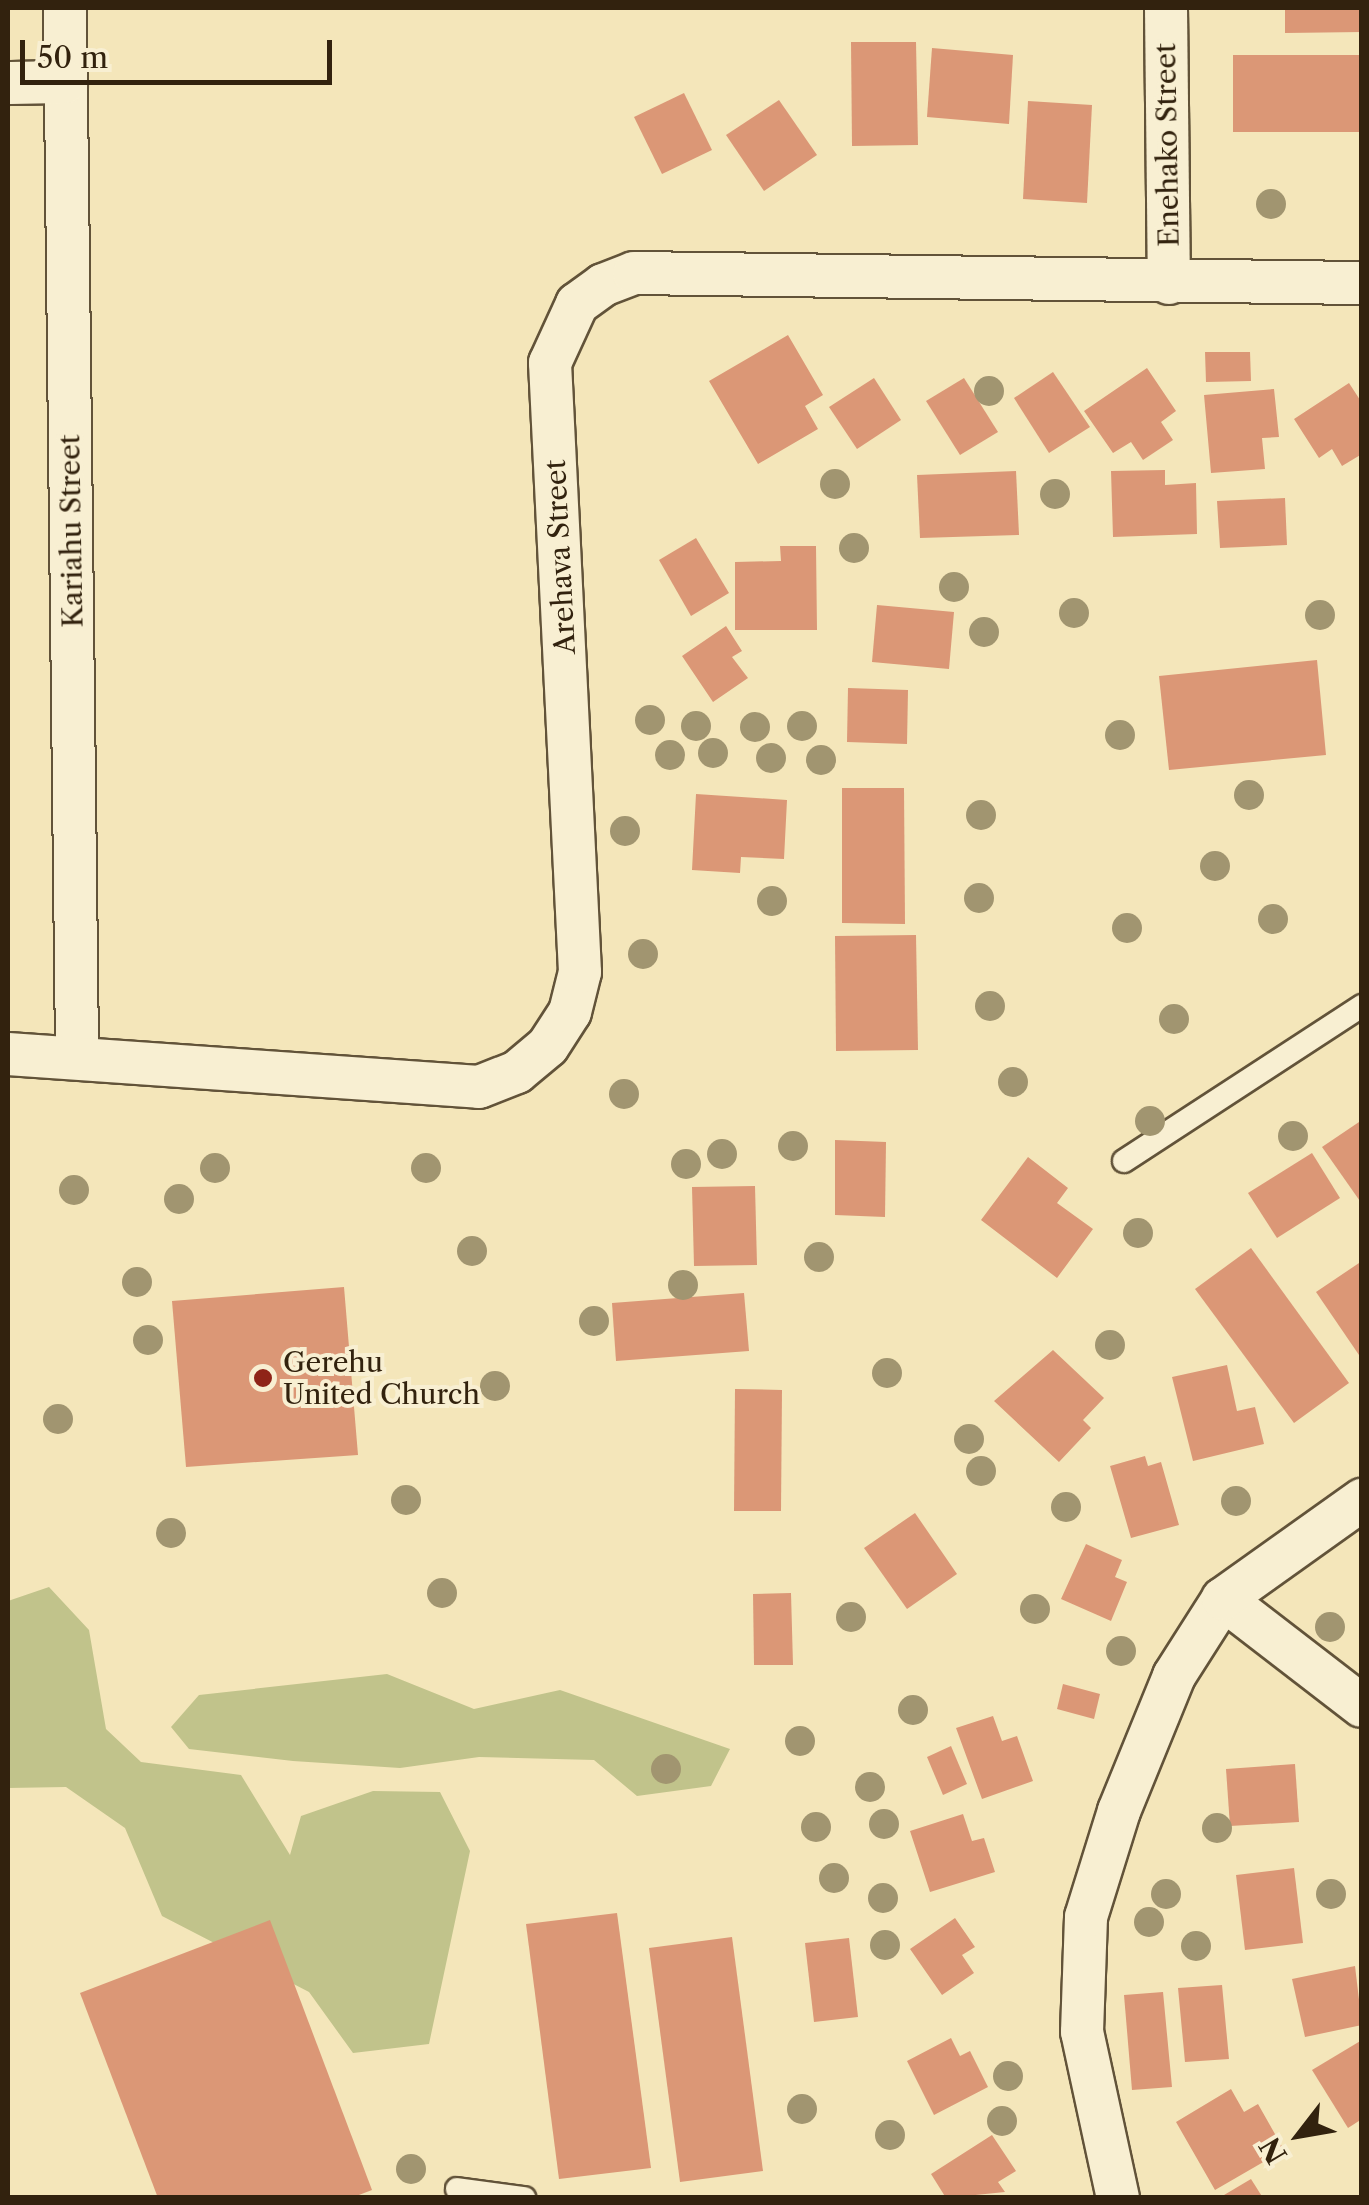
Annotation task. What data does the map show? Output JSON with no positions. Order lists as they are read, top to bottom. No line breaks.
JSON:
{"streets":{"street":["Enehako Street","Kariahu Street","Arehava Street"]},"crossings":[["Enehako Street","Arehava Street"],["Kariahu Street","Arehava Street"]],"places":["Gerehu United Church"],"scale_bar":"50 m","north":"bottom left"}
